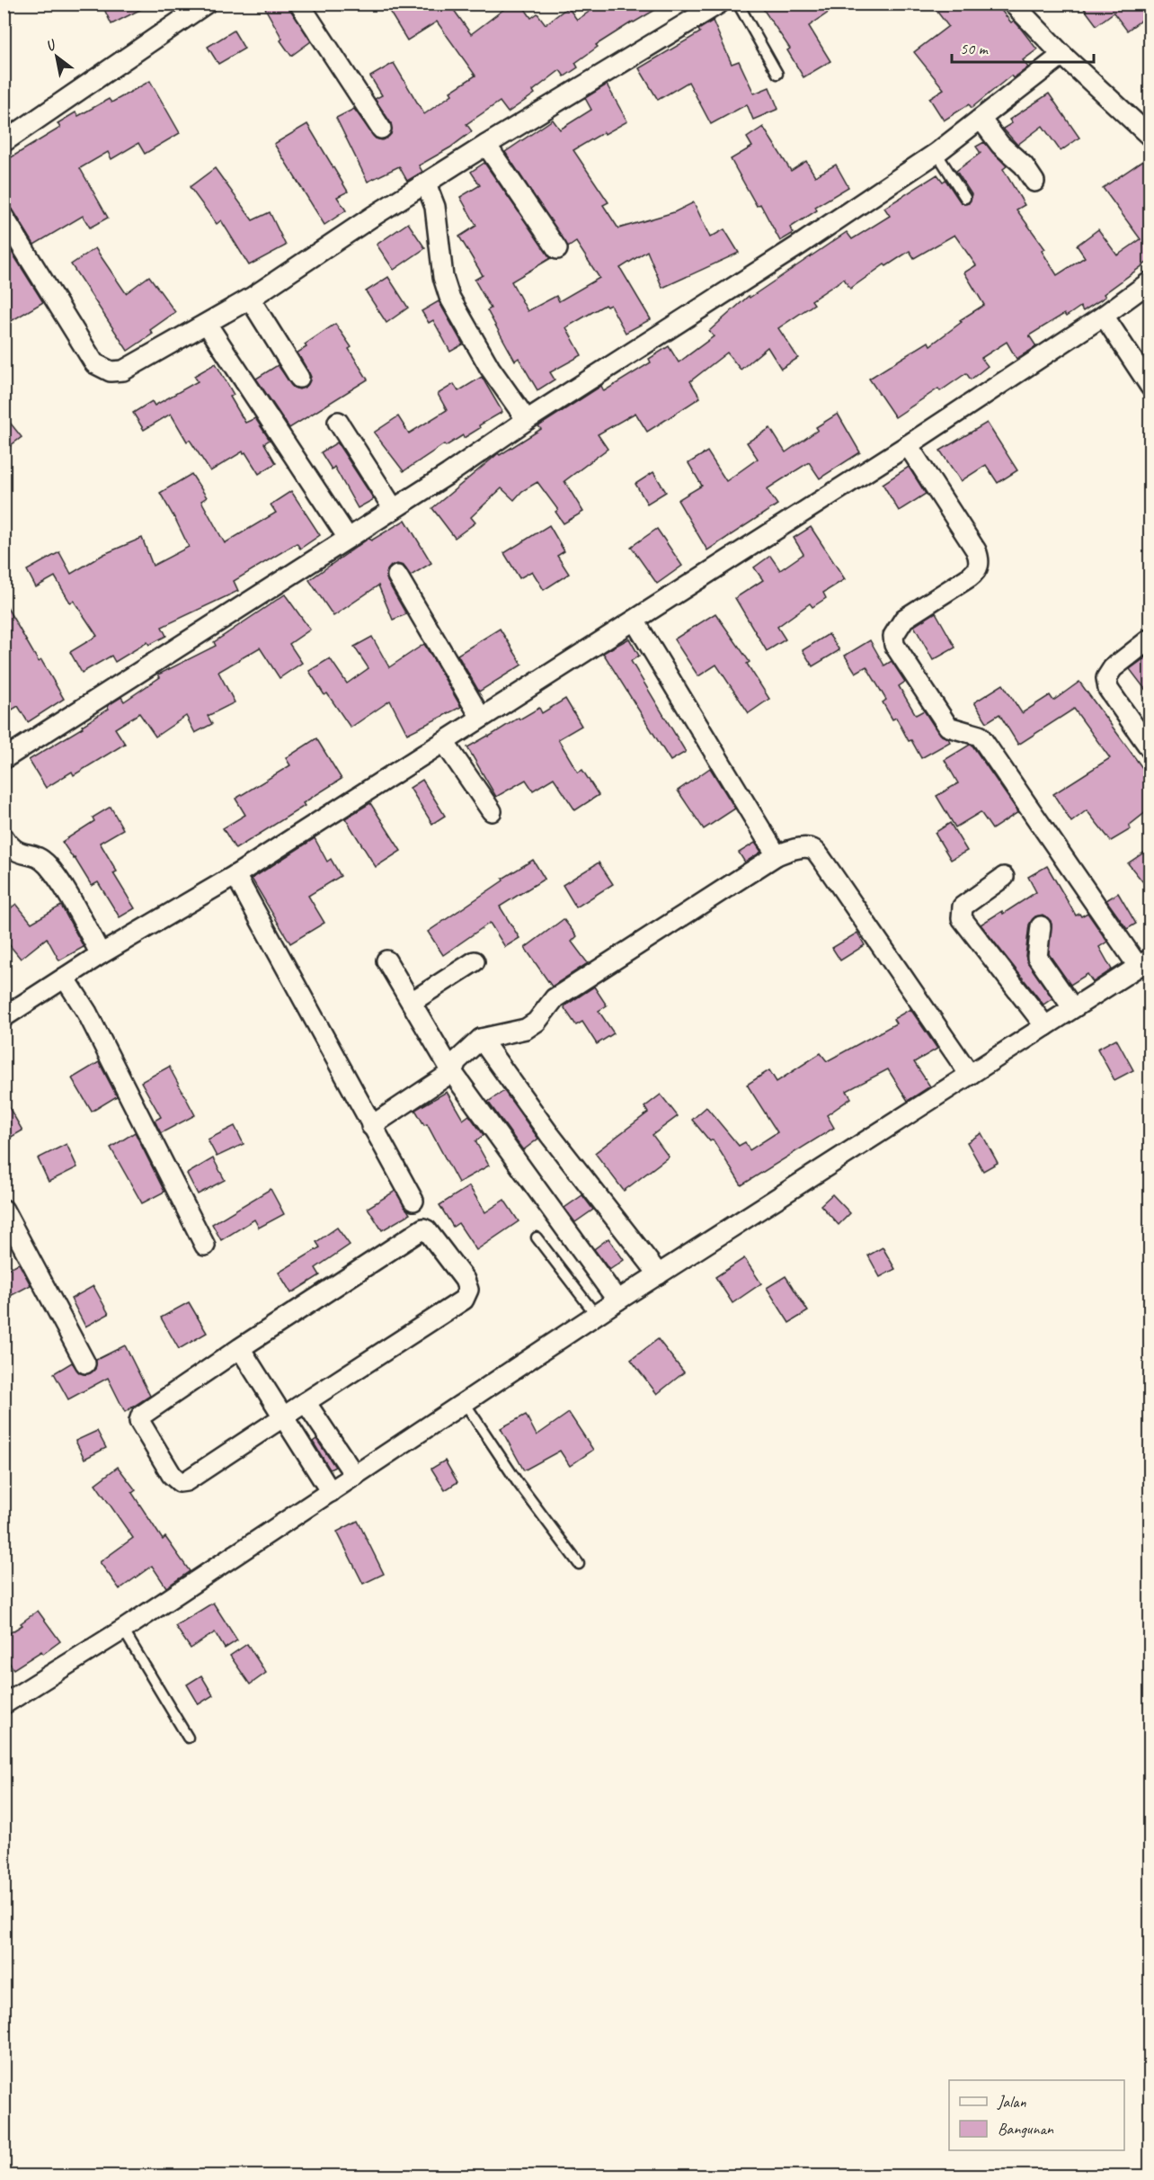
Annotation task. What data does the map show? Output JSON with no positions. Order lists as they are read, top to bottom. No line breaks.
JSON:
{"legend":["Jalan","Bangunan"],"scale_bar":"50 m","north":"top left"}
